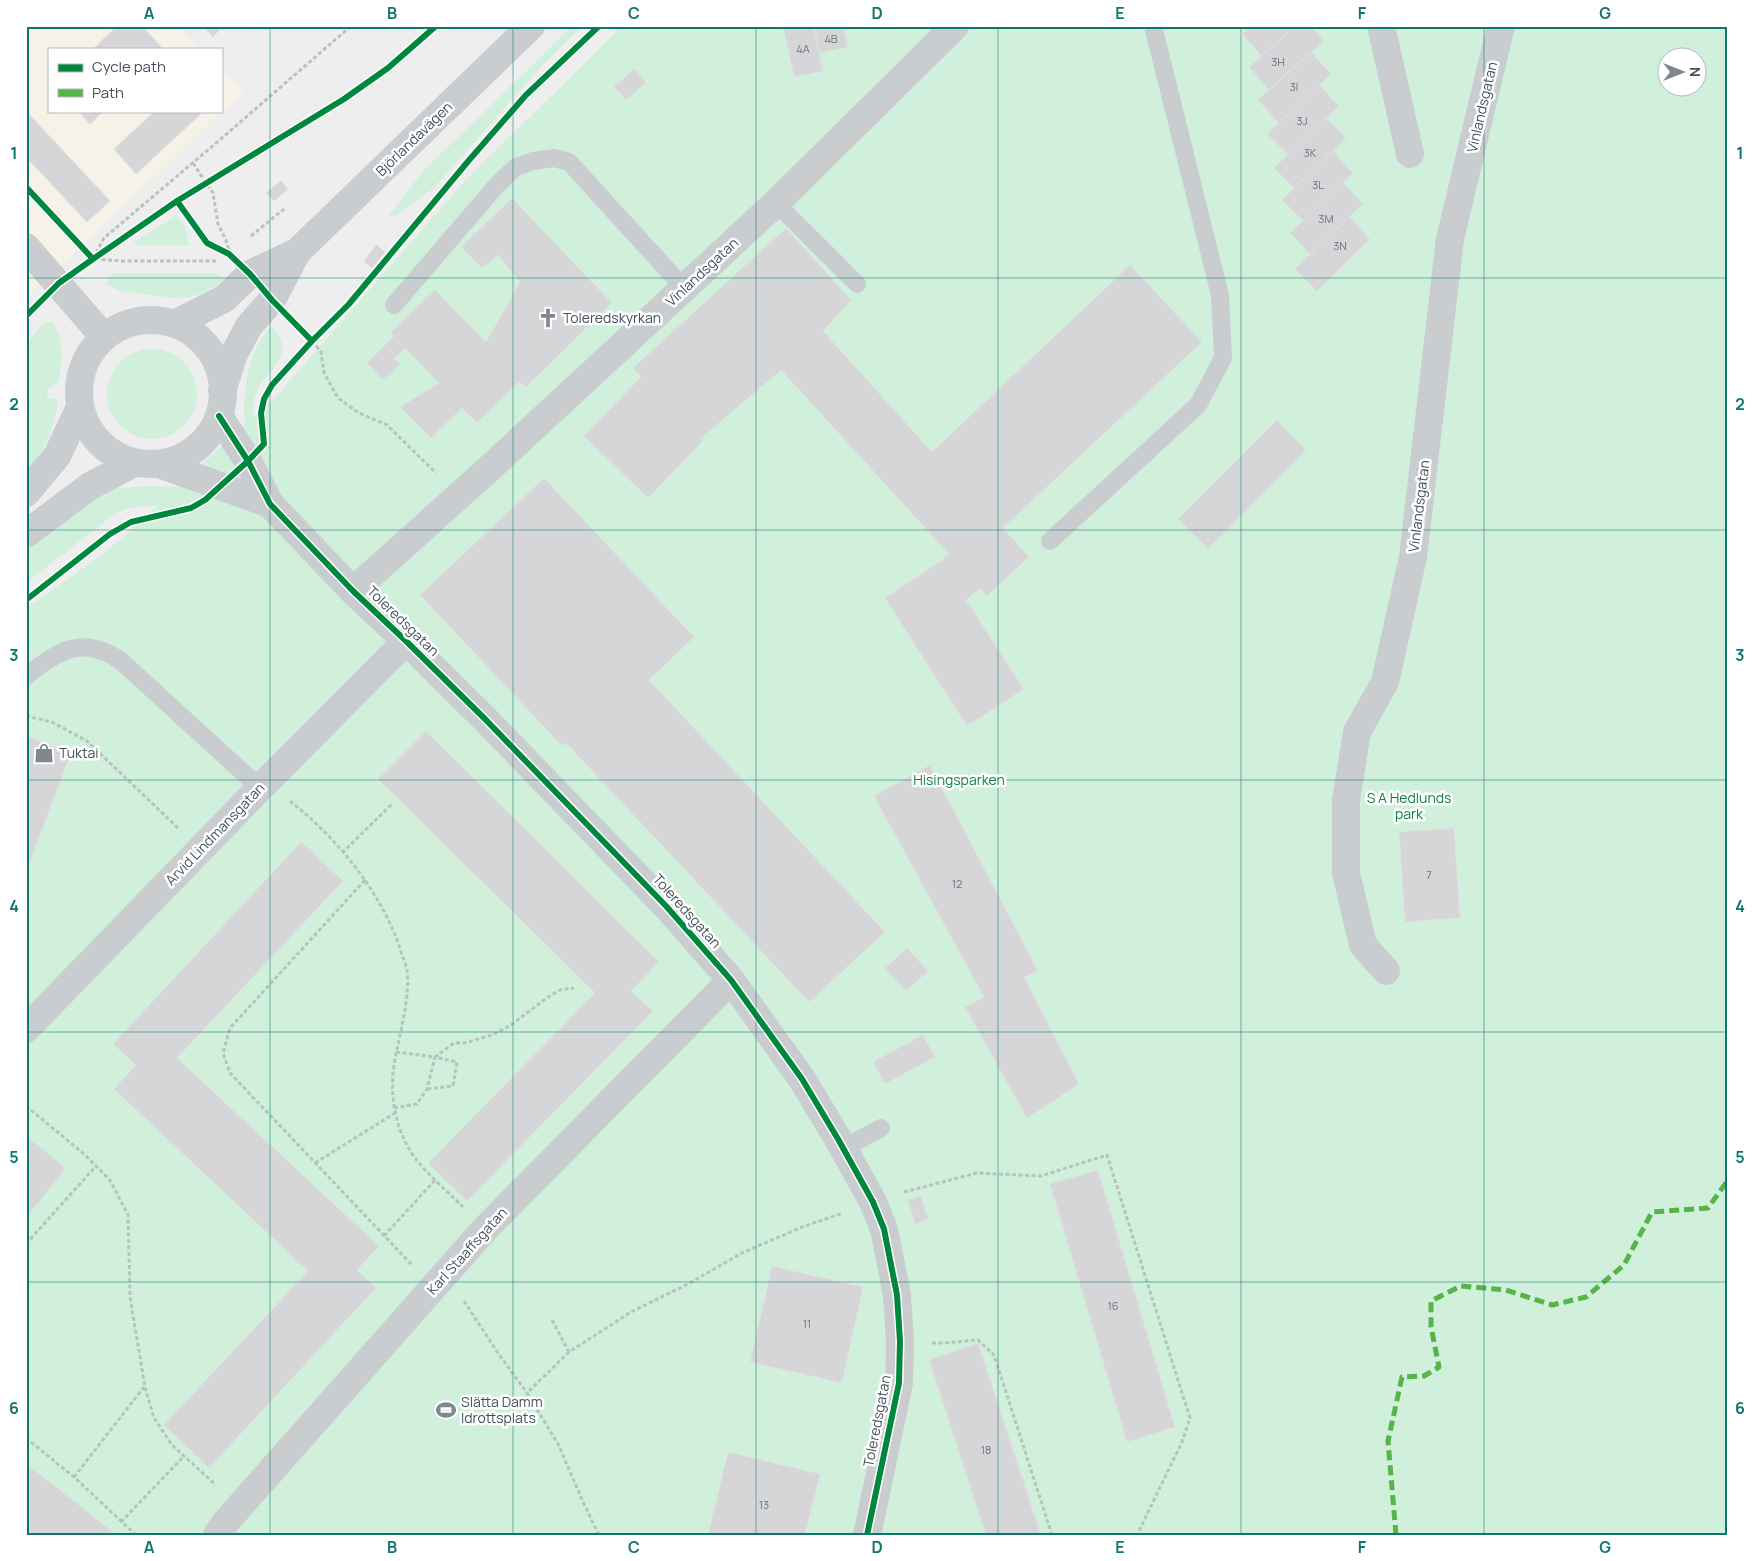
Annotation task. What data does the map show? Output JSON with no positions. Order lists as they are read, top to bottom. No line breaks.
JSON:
{"streets":{"street":["Vinlandsgatan","Björlandavägen","Toleredsgatan","Arvid Lindmansgatan","Karl Staaffsgatan"]},"crossings":[["Vinlandsgatan","Toleredsgatan"],["Björlandavägen","Toleredsgatan"],["Toleredsgatan","Arvid Lindmansgatan"],["Toleredsgatan","Karl Staaffsgatan"]],"parks":["Hisingsparken","S A Hedlunds park"],"places":{"church":["Toleredskyrkan"],"shop":["Tuktai"],"sports":["Slätta Damm Idrottsplats"]},"house_numbers":["4B","4A","3H","3I","3J","3K","3L","3M","3N","7","12","16","11","18","13"],"legend":["Cycle path","Path"],"north":"right","grid":{"columns":["A","B","C","D","E","F","G"],"rows":["1","2","3","4","5","6"]}}
